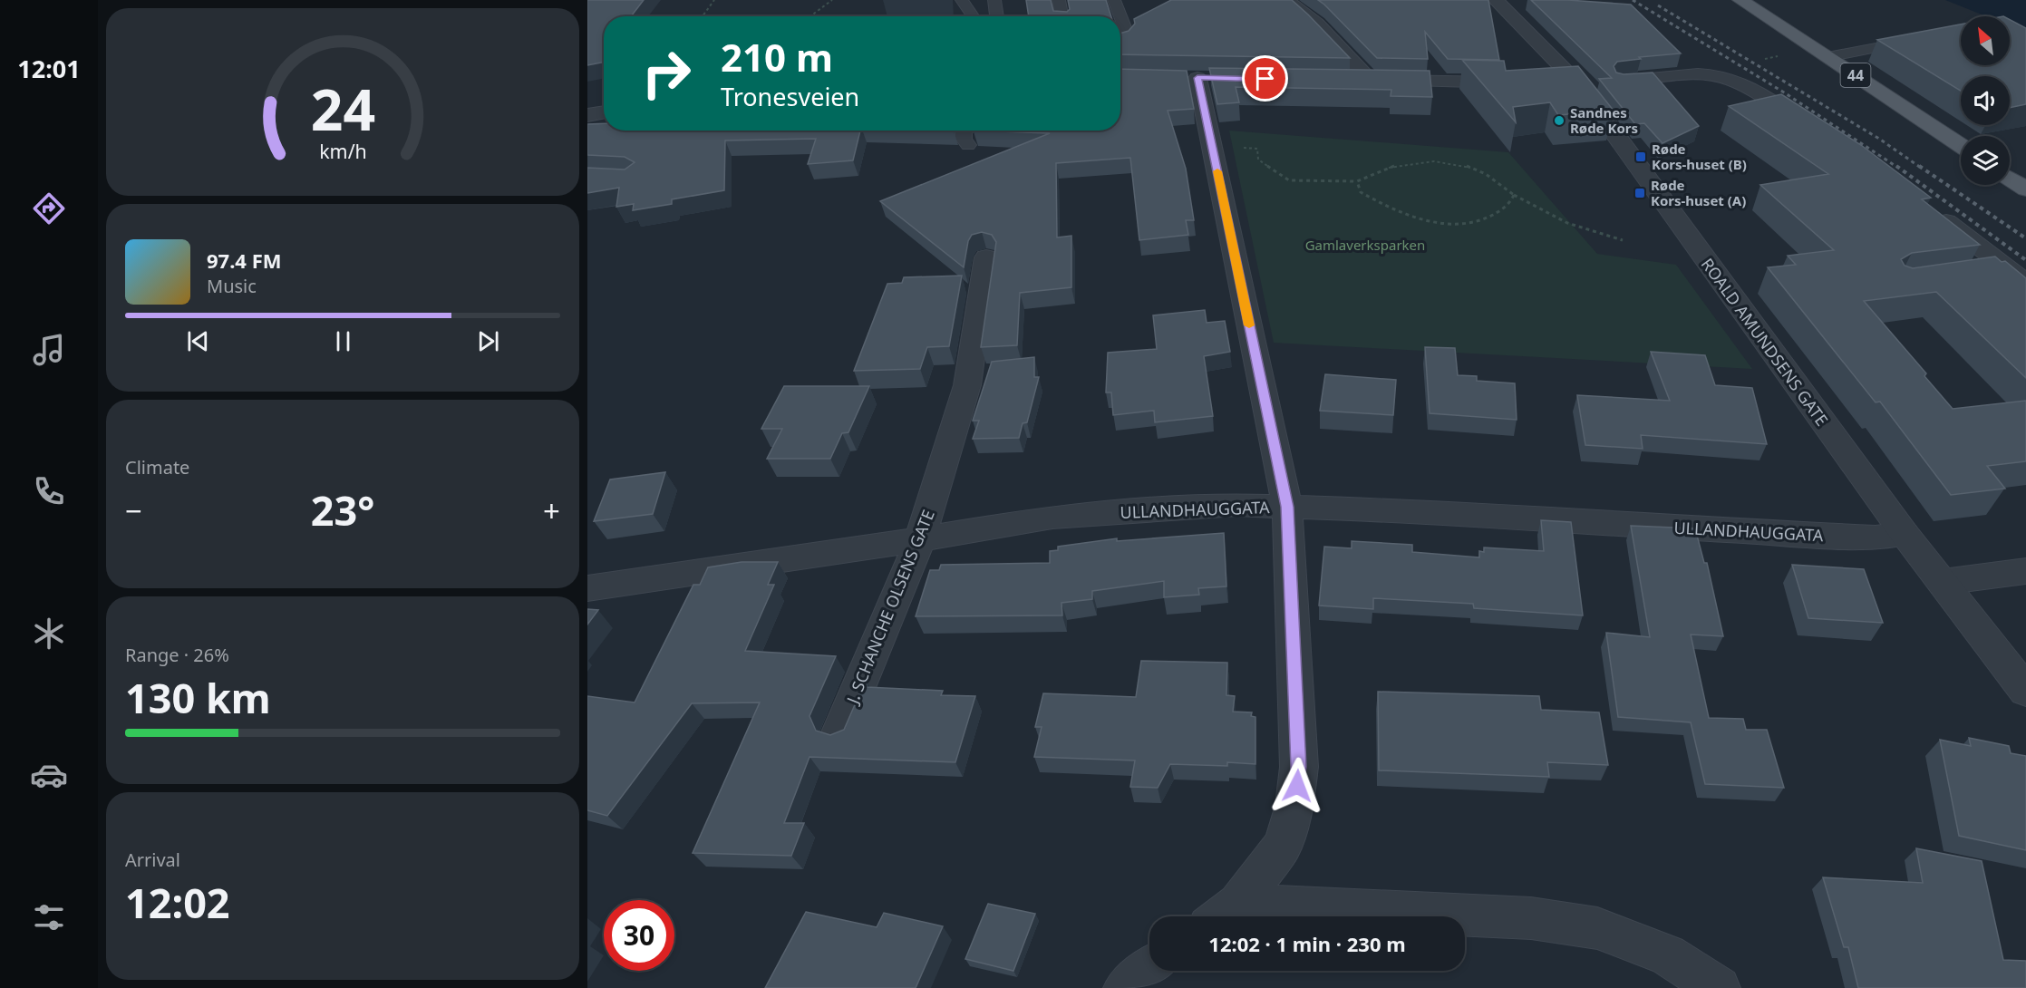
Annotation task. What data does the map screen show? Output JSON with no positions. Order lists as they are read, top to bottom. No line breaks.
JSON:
{"streets":{"main road":["44"],"street":["ROALD AMUNDSENS GATE","ULLANDHAUGGATA","J. SCHANCHE OLSENS GATE"]},"crossings":[["ROALD AMUNDSENS GATE","ULLANDHAUGGATA"],["ULLANDHAUGGATA","J. SCHANCHE OLSENS GATE"]],"parks":["Gamlaverksparken"],"places":{"other":["Sandnes Røde Kors"],"transit":["Røde Kors-huset (B)","Røde Kors-huset (A)"]},"north":"top left","page":{"tabs":"12:01","turn":["210 m","Tronesveien"],"song":["97.4 FM","Music"],"tile":["Climate",["Range · 26%","130 km"],["Arrival","12:02"]],"heat":["−","23°","+"],"limit":"30","trip":"12:02 · 1 min · 230 m","gauge":["24","km/h"]}}
